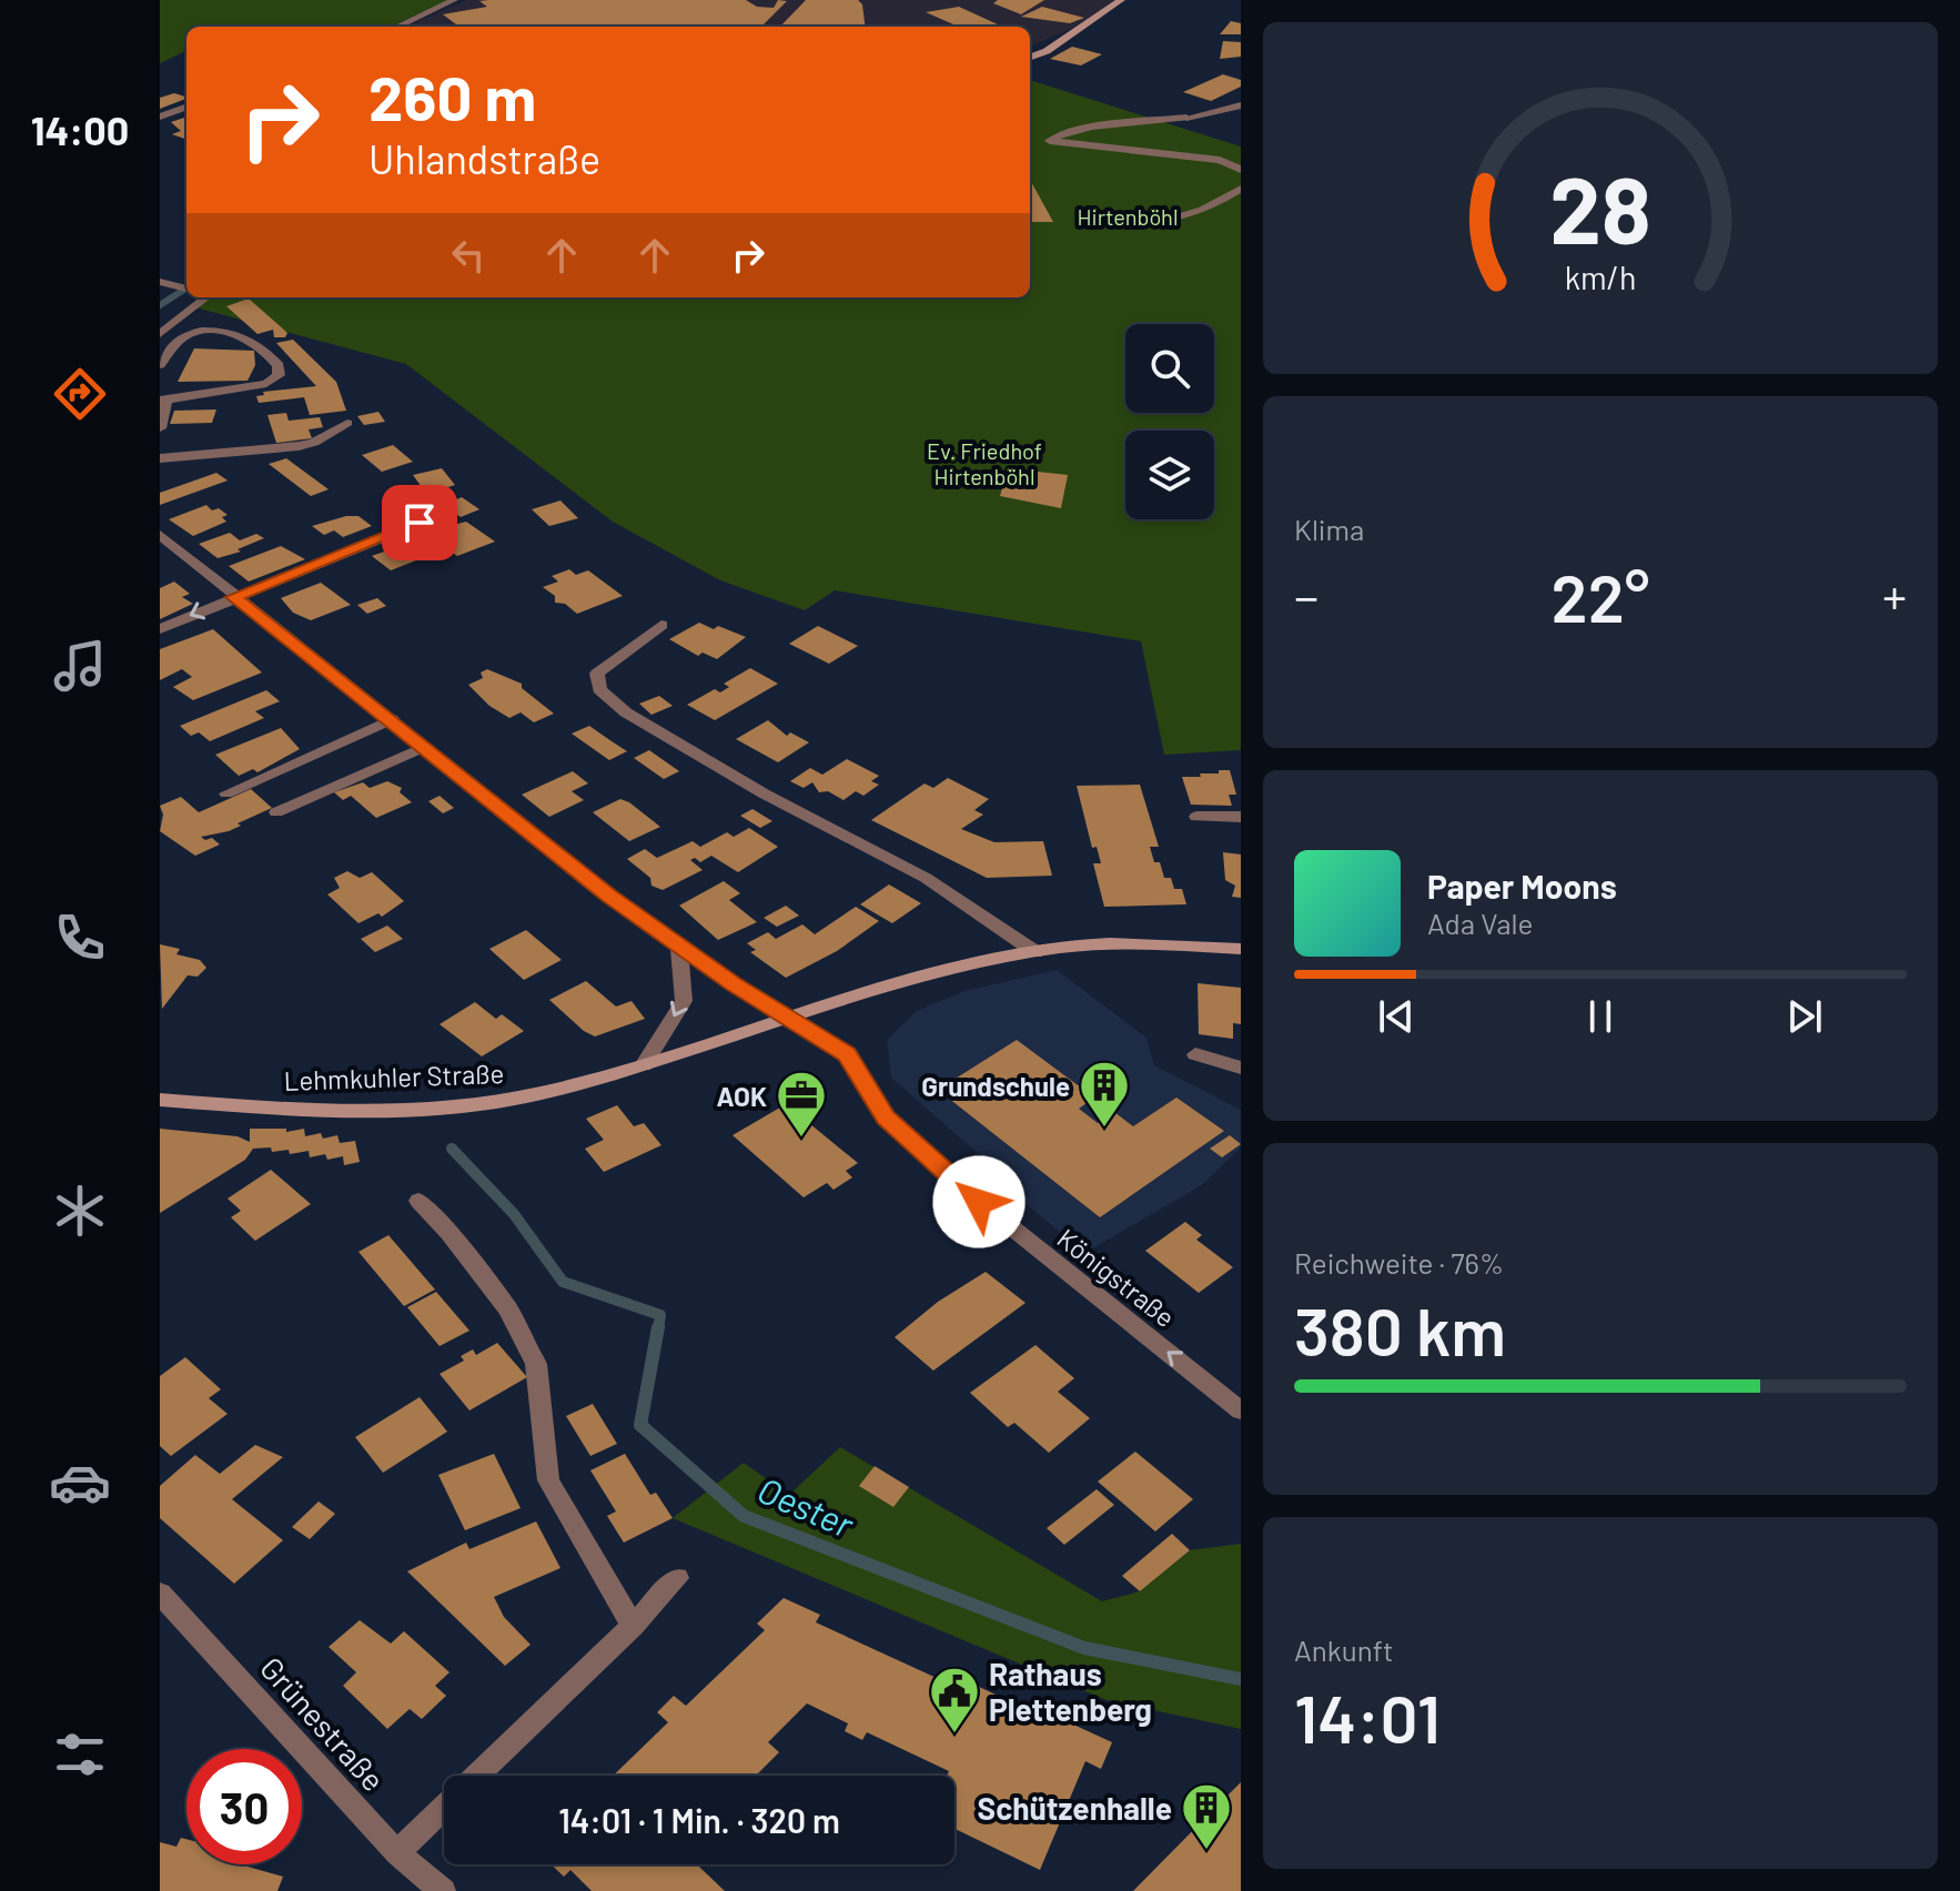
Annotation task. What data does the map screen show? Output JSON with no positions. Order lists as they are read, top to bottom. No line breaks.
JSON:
{"streets":{"street":["Lehmkuhler Straße","Königstraße","Grünestraße"]},"crossings":[["Lehmkuhler Straße","Königstraße"]],"one_way":["Königstraße"],"water":["Oester"],"parks":["Hirtenböhl","Ev. Friedhof Hirtenböhl"],"places":{"building":["Grundschule","Schützenhalle"],"office":["AOK"],"public building":["Rathaus Plettenberg"]},"page":{"tabs":"14:00","turn":["260 m","Uhlandstraße"],"tile":["Klima",["Reichweite · 76%","380 km"],["Ankunft","14:01"]],"heat":["−","22°","+"],"song":["Paper Moons","Ada Vale"],"limit":"30","trip":"14:01 · 1 Min. · 320 m","gauge":["28","km/h"]}}
